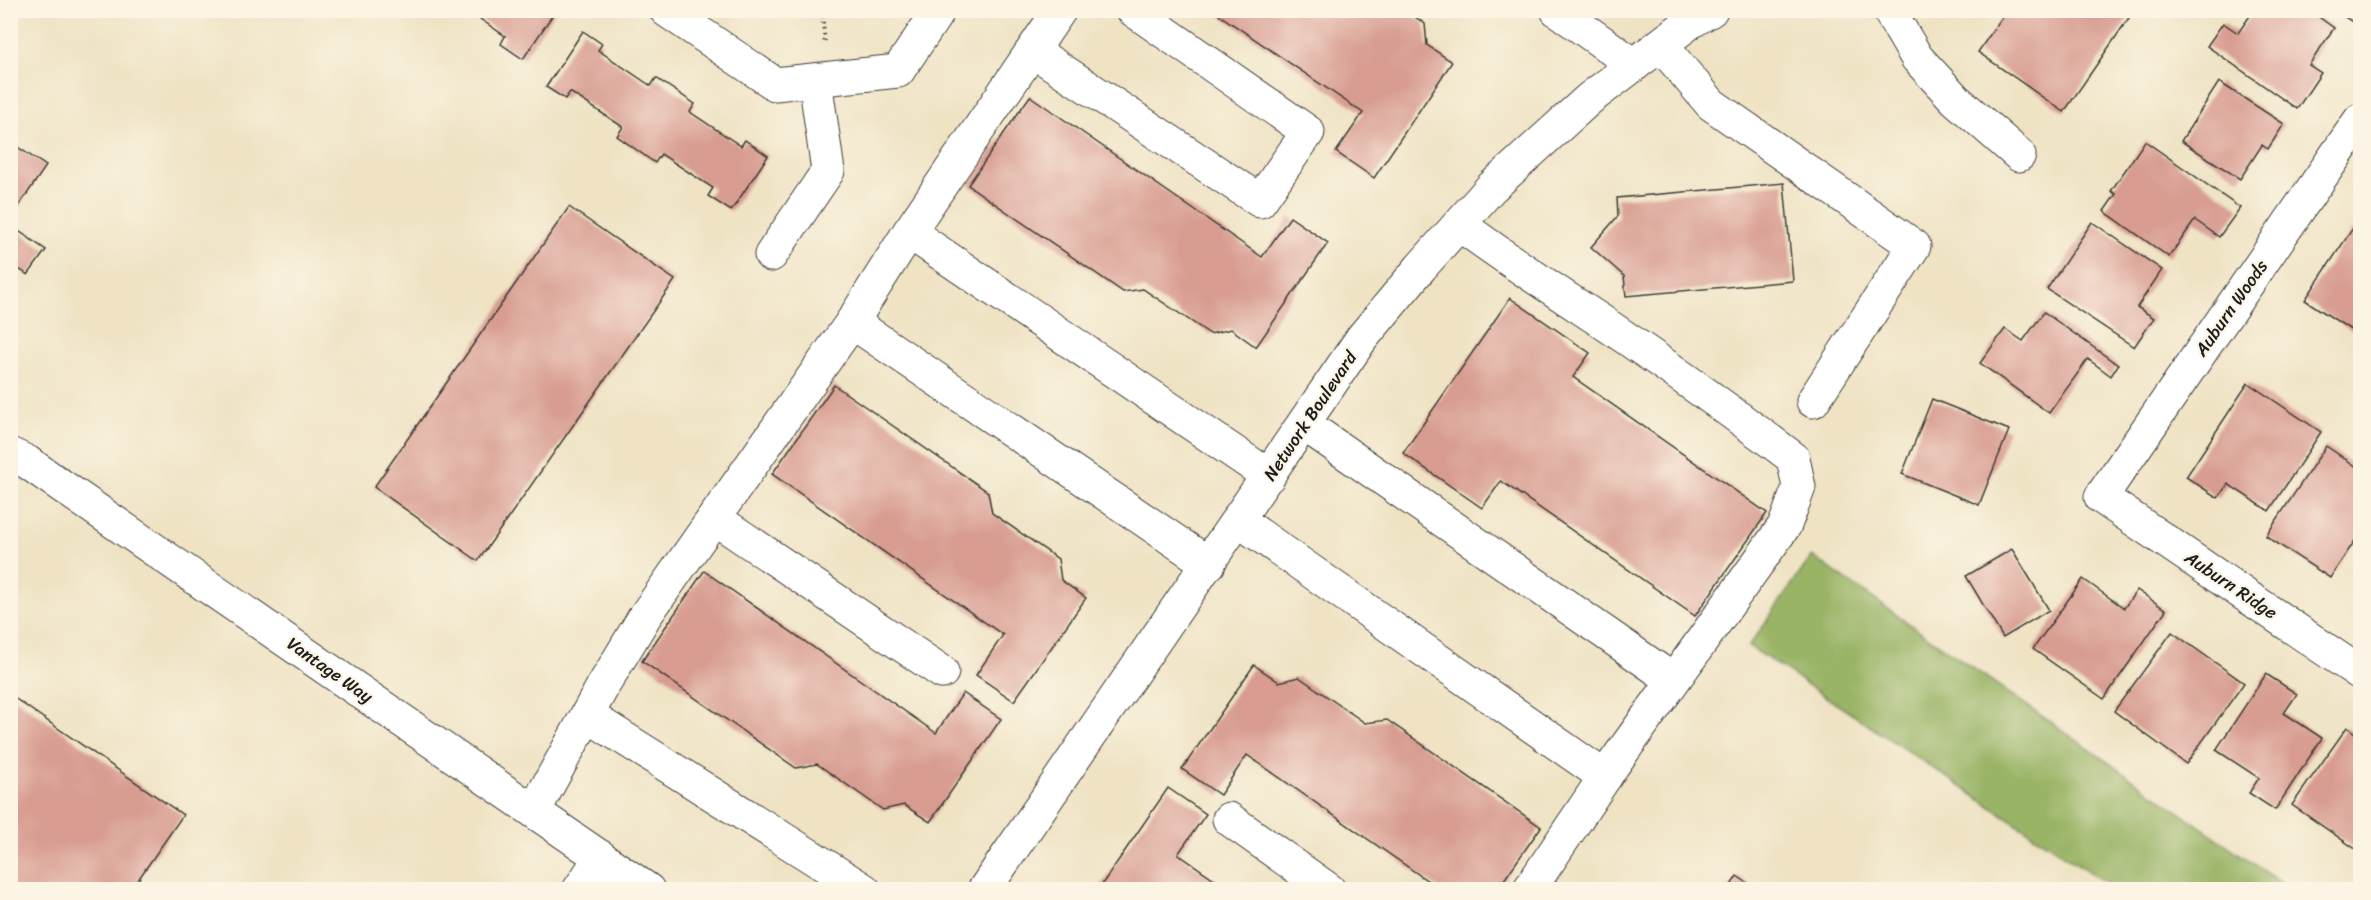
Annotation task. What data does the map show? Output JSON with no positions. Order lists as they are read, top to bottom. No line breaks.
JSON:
{"streets":{"street":["Auburn Woods","Network Boulevard","Auburn Ridge","Vantage Way"]},"crossings":[["Auburn Woods","Auburn Ridge"]]}
